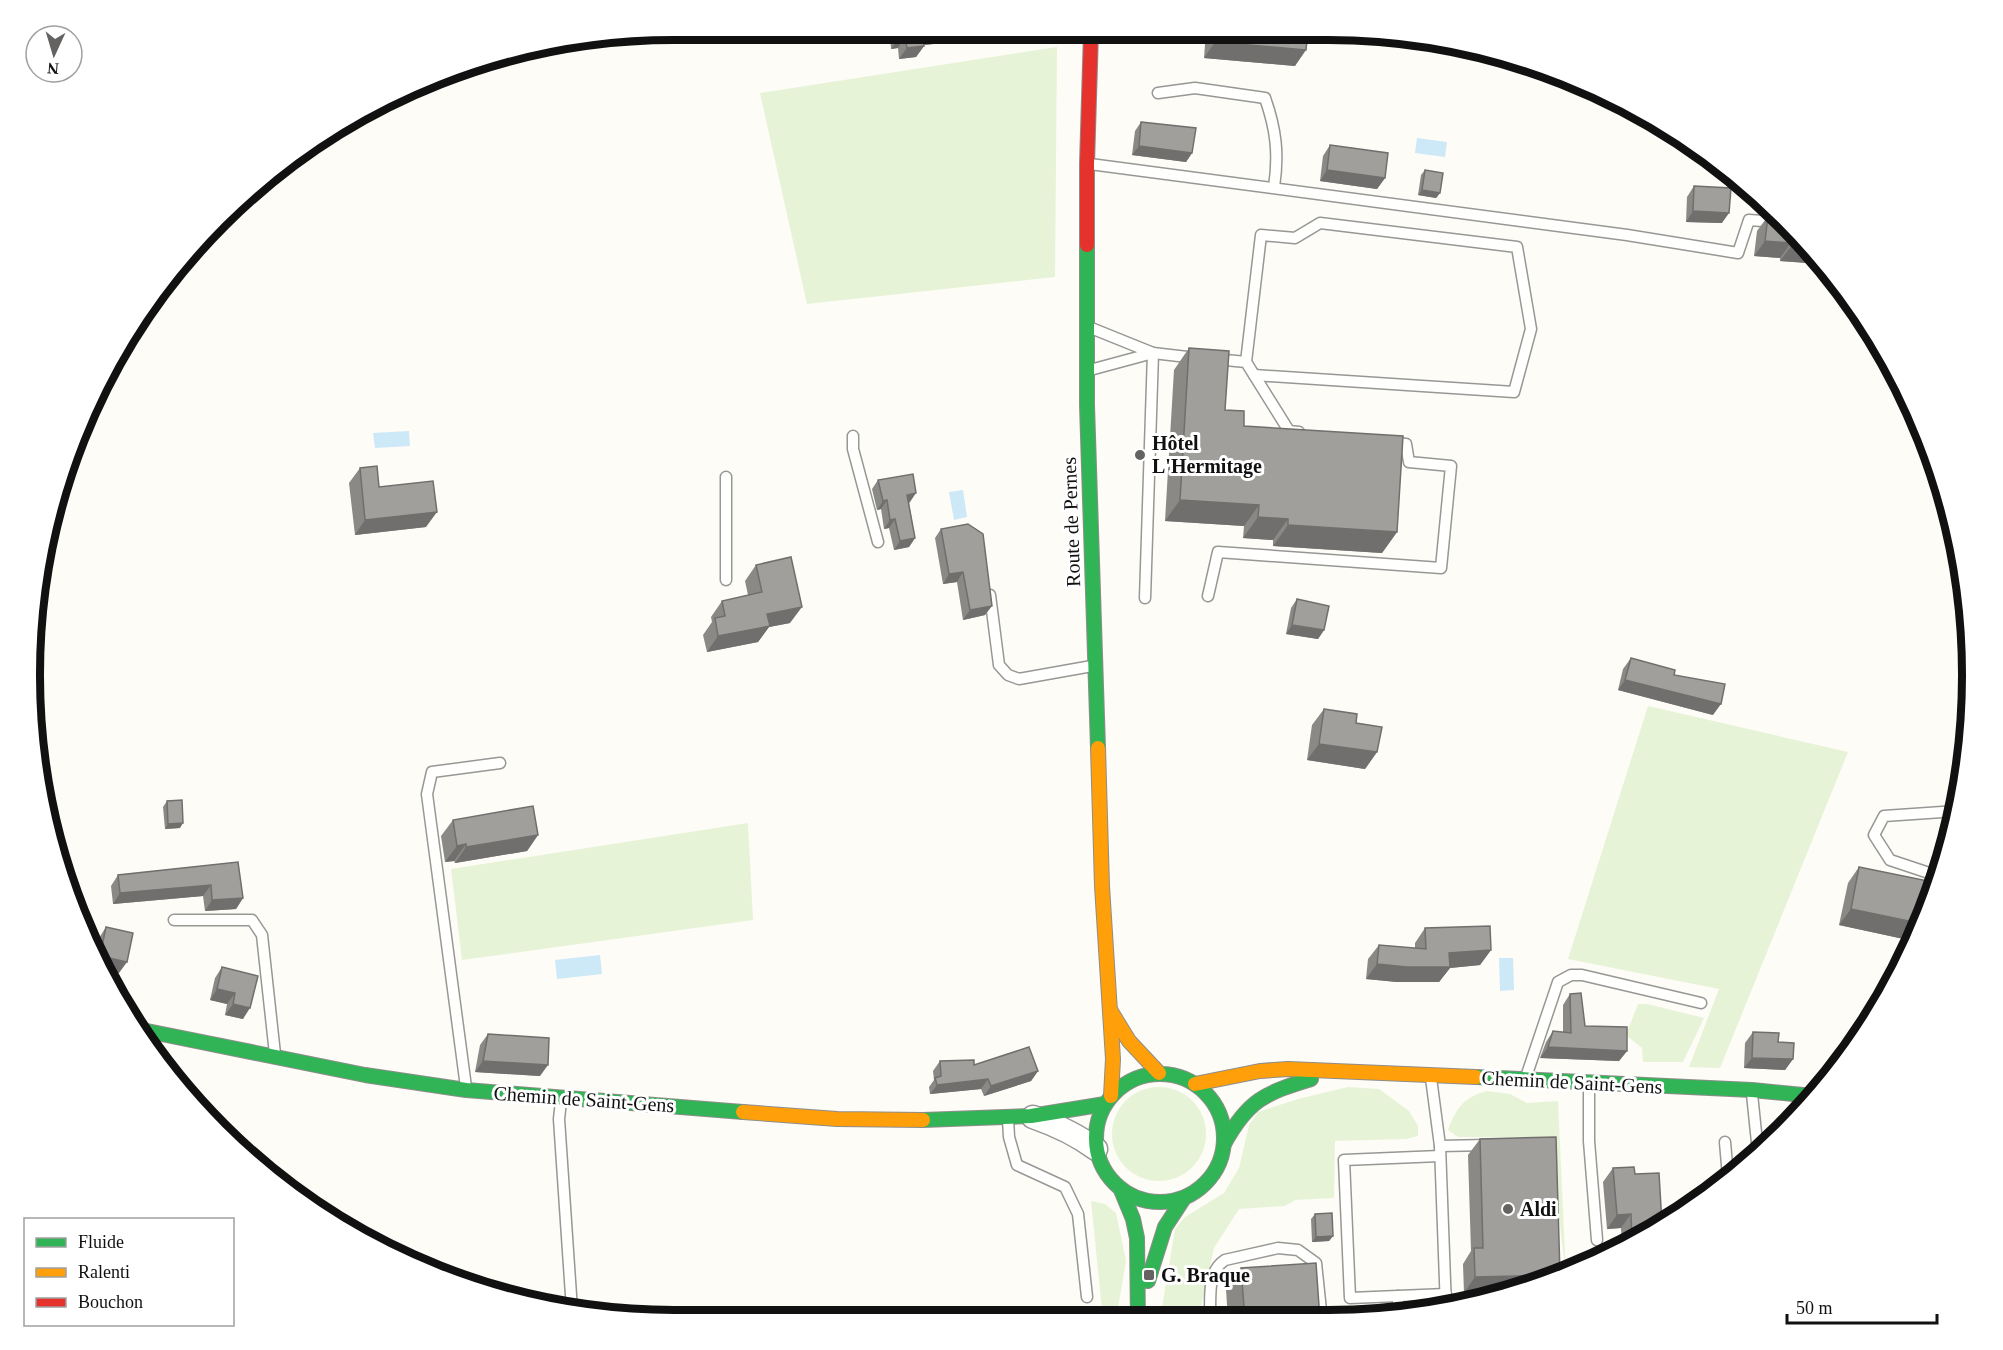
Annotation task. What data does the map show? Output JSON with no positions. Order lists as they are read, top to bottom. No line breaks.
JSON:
{"streets":{"main road":["Route de Pernes","Chemin de Saint-Gens"]},"crossings":[["Route de Pernes","Chemin de Saint-Gens"]],"places":{"other":["Hôtel L'Hermitage","Aldi"],"transit":["G. Braque"]},"legend":["Fluide","Ralenti","Bouchon"],"scale_bar":"50 m","north":"bottom"}
